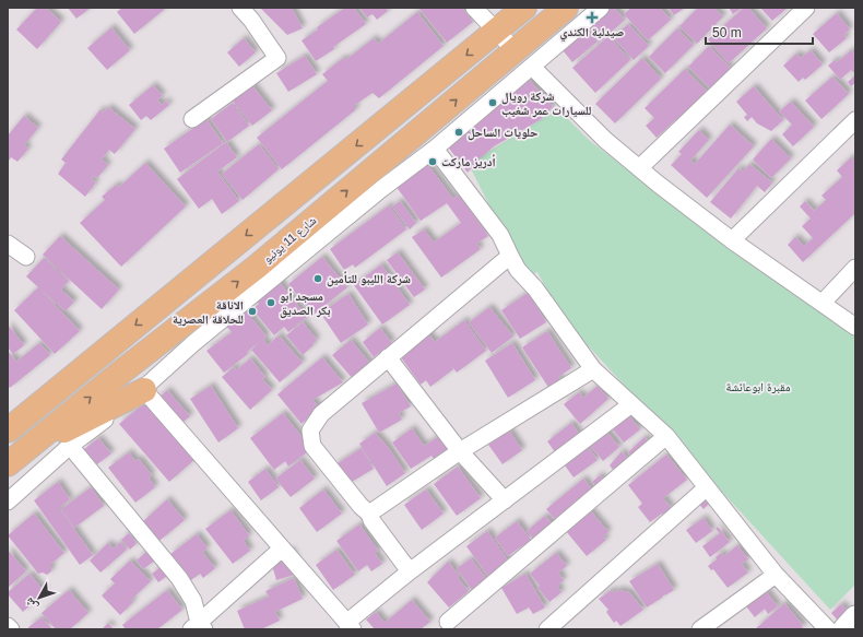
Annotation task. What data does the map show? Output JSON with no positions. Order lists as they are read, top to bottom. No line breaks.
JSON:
{"streets":{"highway":["شارع 11 يونيو"]},"parks":["مقبرة ابوعائشة"],"places":{"health":["صيدلية الكندي"],"other":["شركة رويال للسيارات عمر شغيب","حلويات الساحل","أدريز ماركت","شركة الليبو للتأمين","مسجد أبو بكر الصديق","الاناقة للحلاقة العصرية"]},"scale_bar":"50 m","north":"bottom left"}
